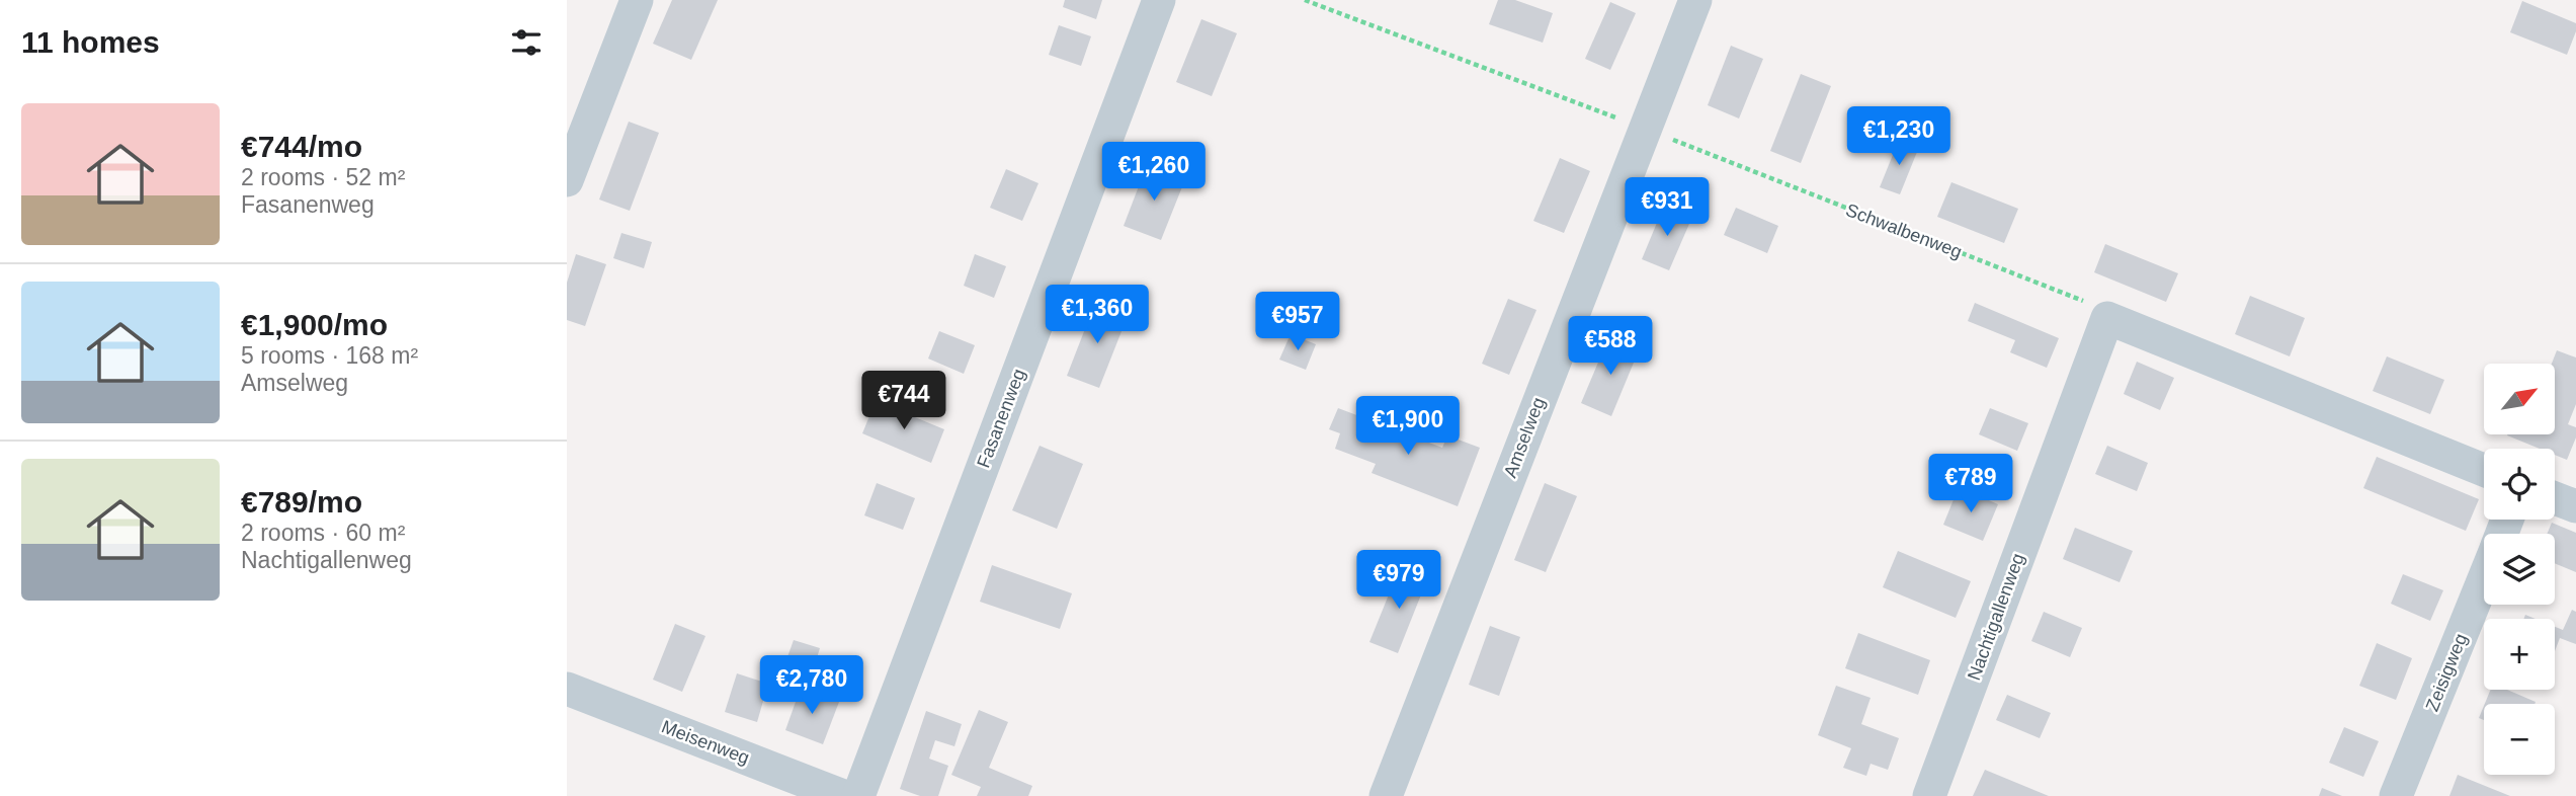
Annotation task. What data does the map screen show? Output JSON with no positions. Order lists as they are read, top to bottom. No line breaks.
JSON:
{"streets":{"street":["Fasanenweg","Amselweg","Nachtigallenweg","Zeisigweg","Meisenweg"],"path":["Schwalbenweg"]},"crossings":[["Schwalbenweg","Amselweg"],["Schwalbenweg","Nachtigallenweg"]],"north":"top right","page":{"heading":"11 homes","list":[{"name":"€744/mo","note":"2 rooms · 52 m² · Fasanenweg"},{"name":"€1,900/mo","note":"5 rooms · 168 m² · Amselweg"},{"name":"€789/mo","note":"2 rooms · 60 m² · Nachtigallenweg"}],"price":["€1,230","€1,260","€931","€1,360","€957","€588","€744","€1,900","€789","€979","€2,780"],"map_buttons":["+","−"]}}
